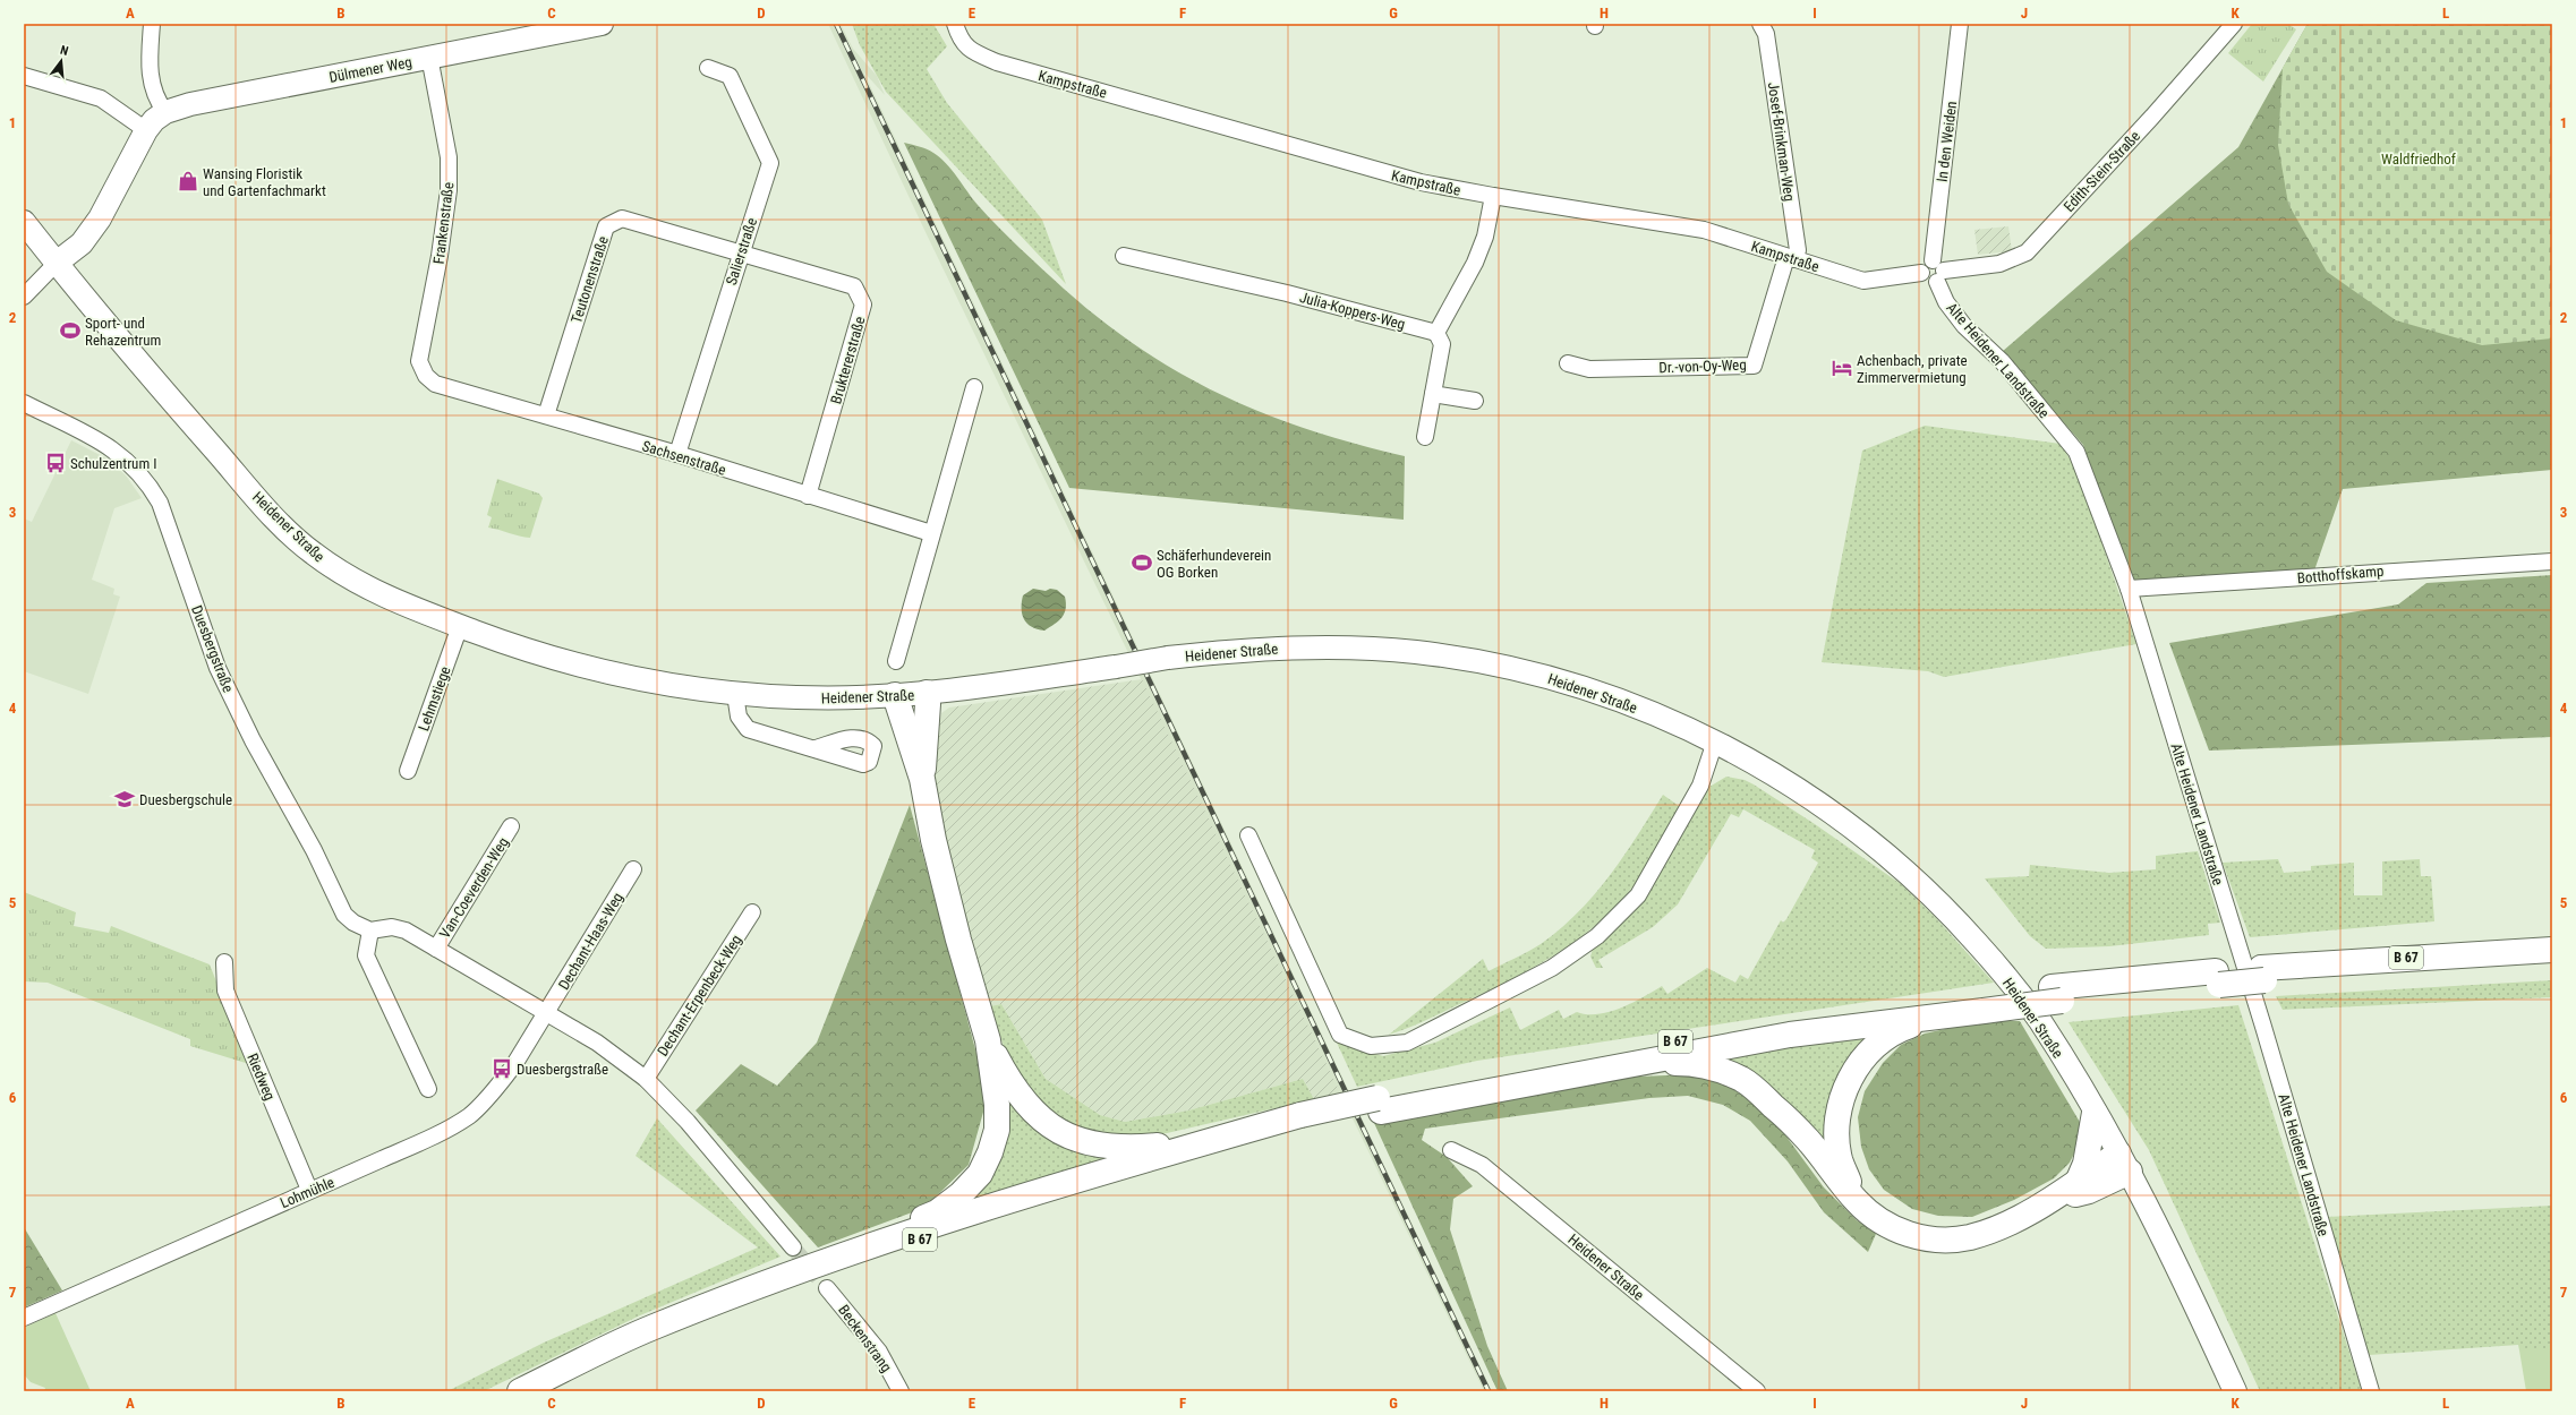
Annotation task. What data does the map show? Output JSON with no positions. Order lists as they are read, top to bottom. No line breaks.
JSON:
{"streets":{"highway":["B 67"],"main road":["Dülmener Weg","Heidener Straße"],"street":["Kampstraße","Josef-Brinkman-Weg","In den Weiden","Edith-Stein-Straße","Frankenstraße","Salierstraße","Teutonenstraße","Julia-Koppers-Weg","Bruktererstraße","Alte Heidener Landstraße","Dr.-von-Oy-Weg","Sachsenstraße","Botthoffskamp","Duesbergstraße","Lehmstiege","Van-Coeverden-Weg","Dechant-Haas-Weg","Dechant-Erpenbeck-Weg","Riedweg","Lohmühle","Beckenstrang"]},"crossings":[["Dülmener Weg","Frankenstraße"],["Dülmener Weg","Heidener Straße"],["Kampstraße","Josef-Brinkman-Weg"],["Kampstraße","In den Weiden"],["Kampstraße","Edith-Stein-Straße"],["Kampstraße","Alte Heidener Landstraße"],["Kampstraße","Dr.-von-Oy-Weg"],["Josef-Brinkman-Weg","Dr.-von-Oy-Weg"],["In den Weiden","Edith-Stein-Straße"],["In den Weiden","Alte Heidener Landstraße"],["Edith-Stein-Straße","Alte Heidener Landstraße"],["Frankenstraße","Sachsenstraße"],["Salierstraße","Teutonenstraße"],["Salierstraße","Bruktererstraße"],["Salierstraße","Sachsenstraße"],["Teutonenstraße","Bruktererstraße"],["Teutonenstraße","Sachsenstraße"],["Bruktererstraße","Sachsenstraße"],["Alte Heidener Landstraße","Botthoffskamp"],["Heidener Straße","Lehmstiege"],["Dechant-Haas-Weg","Lohmühle"],["Riedweg","Lohmühle"]],"parks":["Waldfriedhof"],"places":{"shop":["Wansing Floristik und Gartenfachmarkt"],"sports":["Sport- und Rehazentrum","Schäferhundeverein OG Borken"],"hotel":["Achenbach, private Zimmervermietung"],"bus stop":["Schulzentrum I","Duesbergstraße"],"school or university":["Duesbergschule"]},"north":"top","grid":{"columns":["A","B","C","D","E","F","G","H","I","J","K","L"],"rows":["1","2","3","4","5","6","7"]}}
